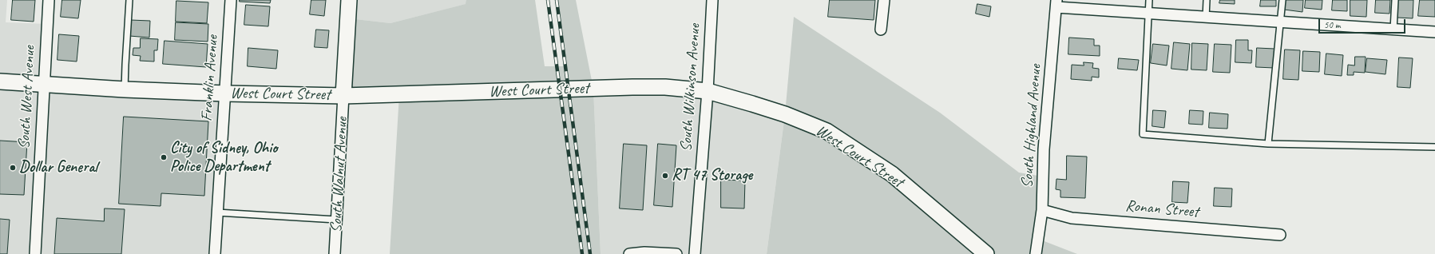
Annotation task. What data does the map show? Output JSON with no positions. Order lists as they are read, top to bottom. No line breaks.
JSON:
{"streets":{"main road":["West Court Street","South Walnut Avenue"],"street":["Franklin Avenue","South Wilkinson Avenue","South West Avenue","South Highland Avenue","Ronan Street"]},"crossings":[["Franklin Avenue","West Court Street"],["South Wilkinson Avenue","West Court Street"],["West Court Street","South West Avenue"],["West Court Street","South Walnut Avenue"],["South Highland Avenue","Ronan Street"]],"places":["City of Sidney, Ohio Police Department","Dollar General","RT 47 Storage"],"scale_bar":"50 m"}
